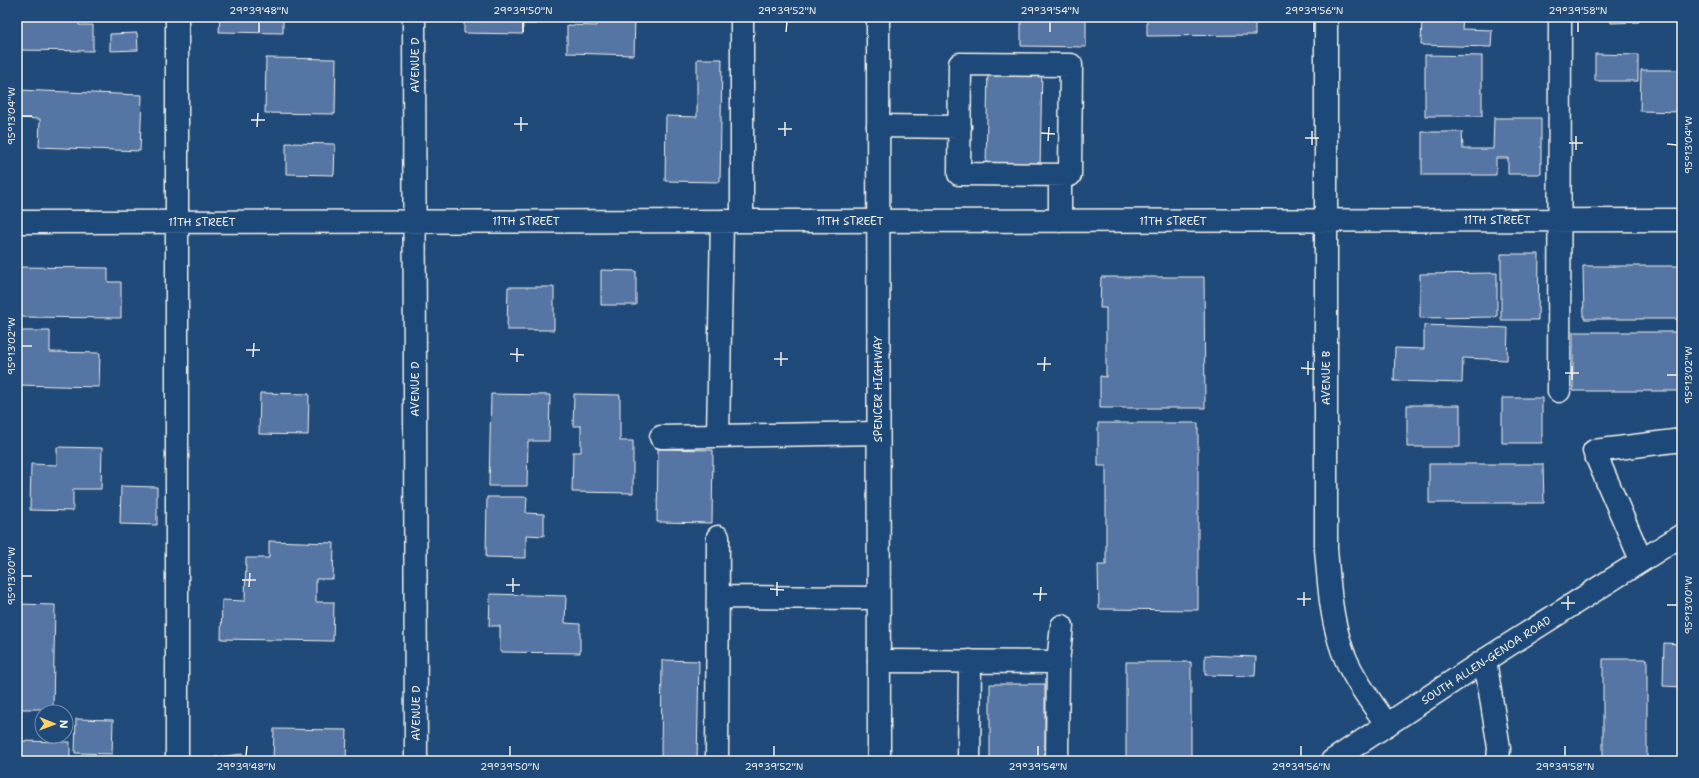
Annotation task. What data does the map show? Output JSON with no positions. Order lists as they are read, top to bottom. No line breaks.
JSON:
{"streets":{"street":["AVENUE D","11TH STREET","AVENUE B","SPENCER HIGHWAY","SOUTH ALLEN-GENOA ROAD"]},"crossings":[["AVENUE D","11TH STREET"],["11TH STREET","AVENUE B"],["11TH STREET","SPENCER HIGHWAY"],["AVENUE B","SOUTH ALLEN-GENOA ROAD"]],"north":"right","coordinates":["29°39'48\"N","29°39'50\"N","29°39'52\"N","29°39'54\"N","29°39'56\"N","29°39'58\"N","95°13'04\"W","95°13'02\"W","95°13'00\"W"]}
